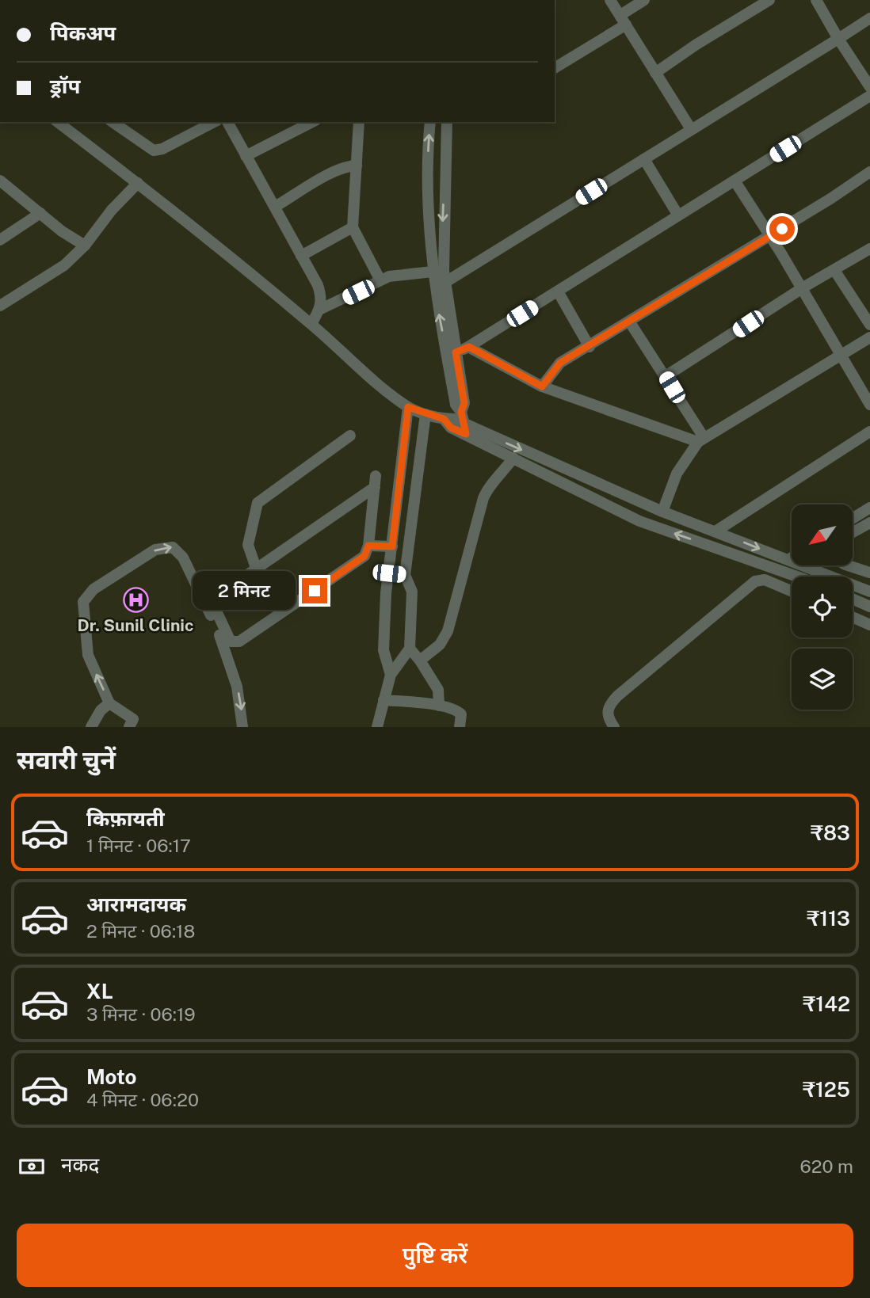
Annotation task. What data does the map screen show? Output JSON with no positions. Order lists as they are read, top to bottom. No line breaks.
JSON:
{"places":{"hospital":["Dr. Sunil Clinic"]},"north":"bottom left","page":{"banner":["पिकअप","ड्रॉप"],"bubble":"2 मिनट","heading":"सवारी चुनें","list":[{"name":"किफ़ायती","note":"1 मिनट · 06:17","value":"₹83"},{"name":"आरामदायक","note":"2 मिनट · 06:18","value":"₹113"},{"name":"XL","note":"3 मिनट · 06:19","value":"₹142"},{"name":"Moto","note":"4 मिनट · 06:20","value":"₹125"}],"pay":["नकद","620 m"],"buttons":"पुष्टि करें"}}
